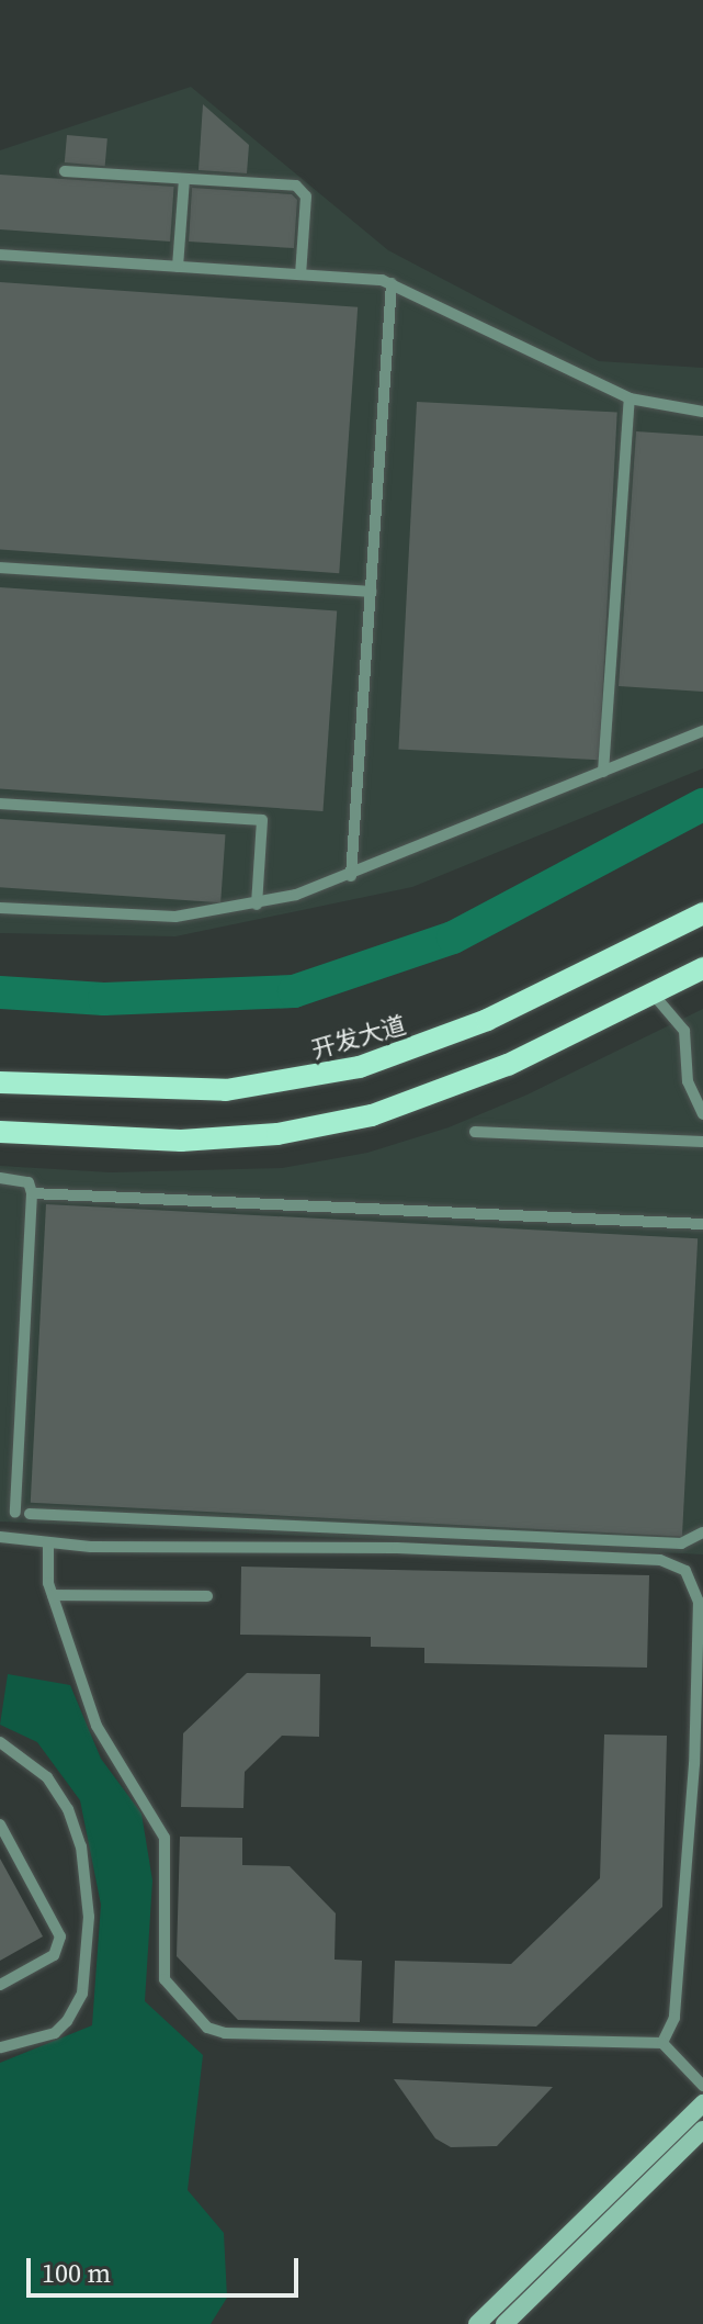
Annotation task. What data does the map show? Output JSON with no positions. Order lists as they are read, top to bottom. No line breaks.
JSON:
{"streets":{"main road":["开发大道"]},"scale_bar":"100 m"}
